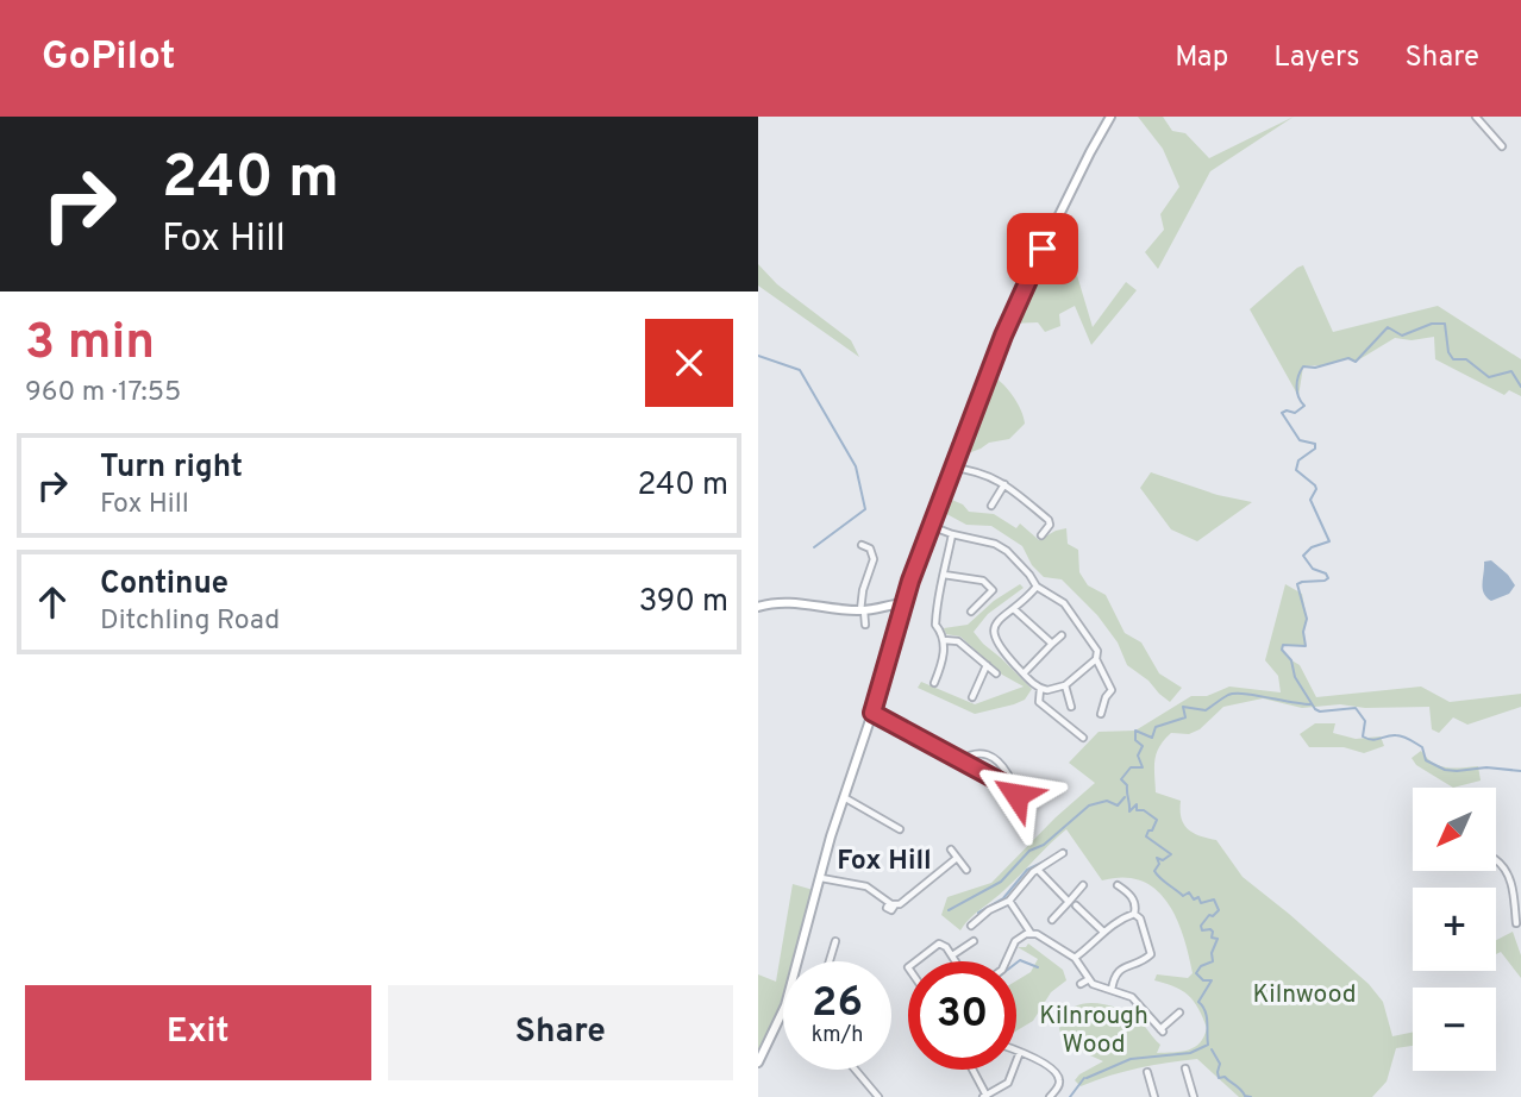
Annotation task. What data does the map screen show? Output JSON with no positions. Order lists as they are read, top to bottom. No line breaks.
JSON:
{"districts":["Fox Hill"],"parks":["Kilnwood","Kilnrough Wood"],"north":"bottom left","page":{"header":"GoPilot","nav":["Map","Layers","Share"],"turn":["240 m","Fox Hill"],"heading":["3 min","960 m · 17:55"],"list":[{"name":"Turn right","note":"Fox Hill","value":"240 m"},{"name":"Continue","note":"Ditchling Road","value":"390 m"}],"map_buttons":["+","−"],"speed":"26 km/h","limit":"30","buttons":["Exit","Share"]}}
